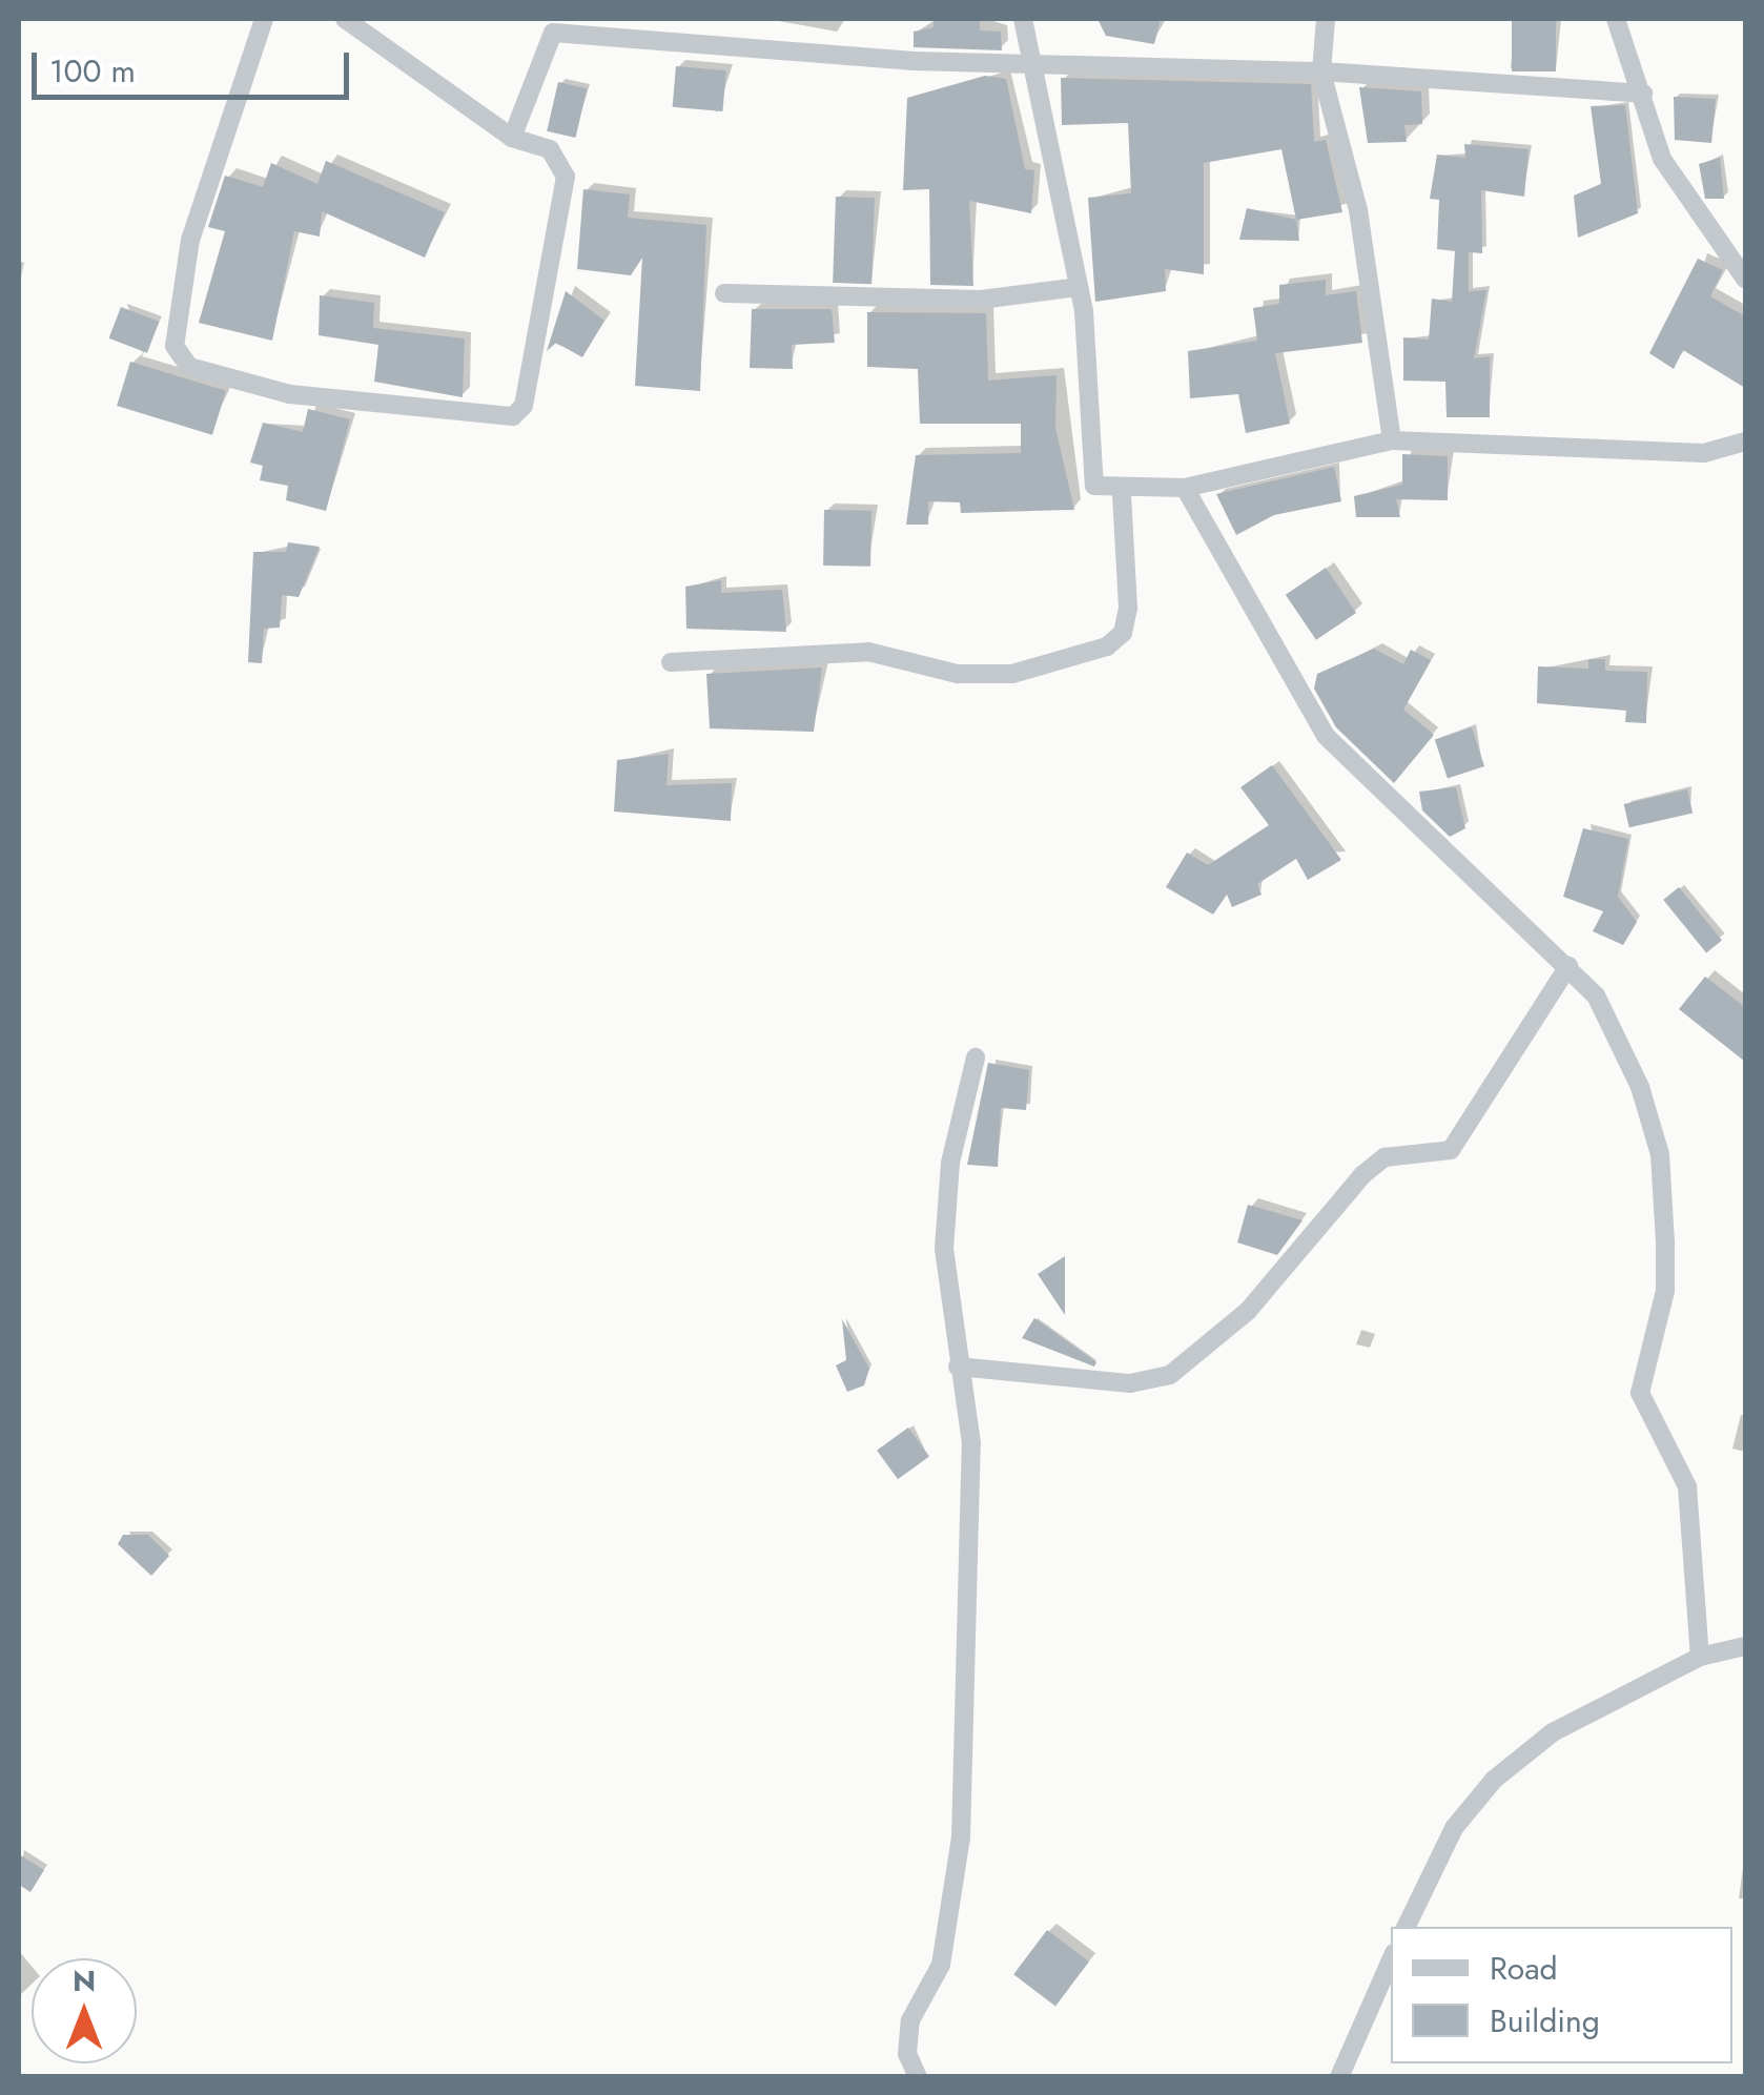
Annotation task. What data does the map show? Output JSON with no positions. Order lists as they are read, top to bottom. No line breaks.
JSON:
{"legend":["Road","Building"],"scale_bar":"100 m","north":"top"}
